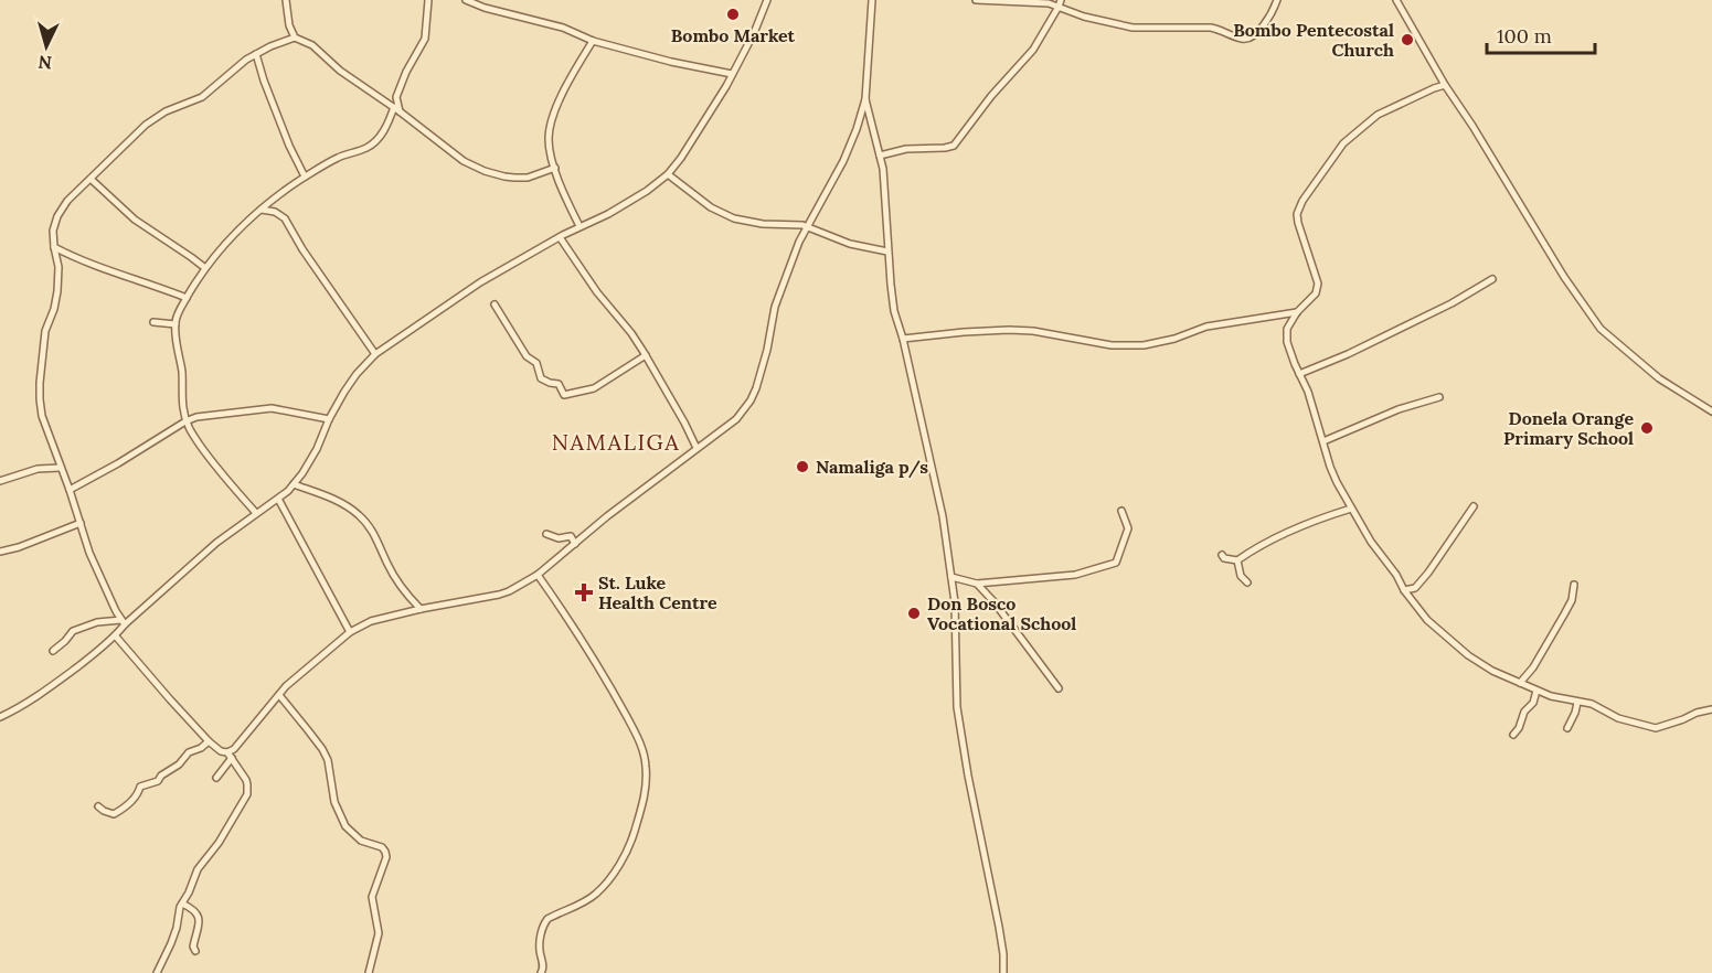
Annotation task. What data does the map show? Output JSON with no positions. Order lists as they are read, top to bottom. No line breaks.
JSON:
{"districts":["NAMALIGA"],"places":{"other":["Bombo Market","Bombo Pentecostal Church","Donela Orange Primary School","Namaliga p/s","Don Bosco Vocational School"],"health":["St. Luke Health Centre"]},"scale_bar":"100 m","north":"bottom"}
